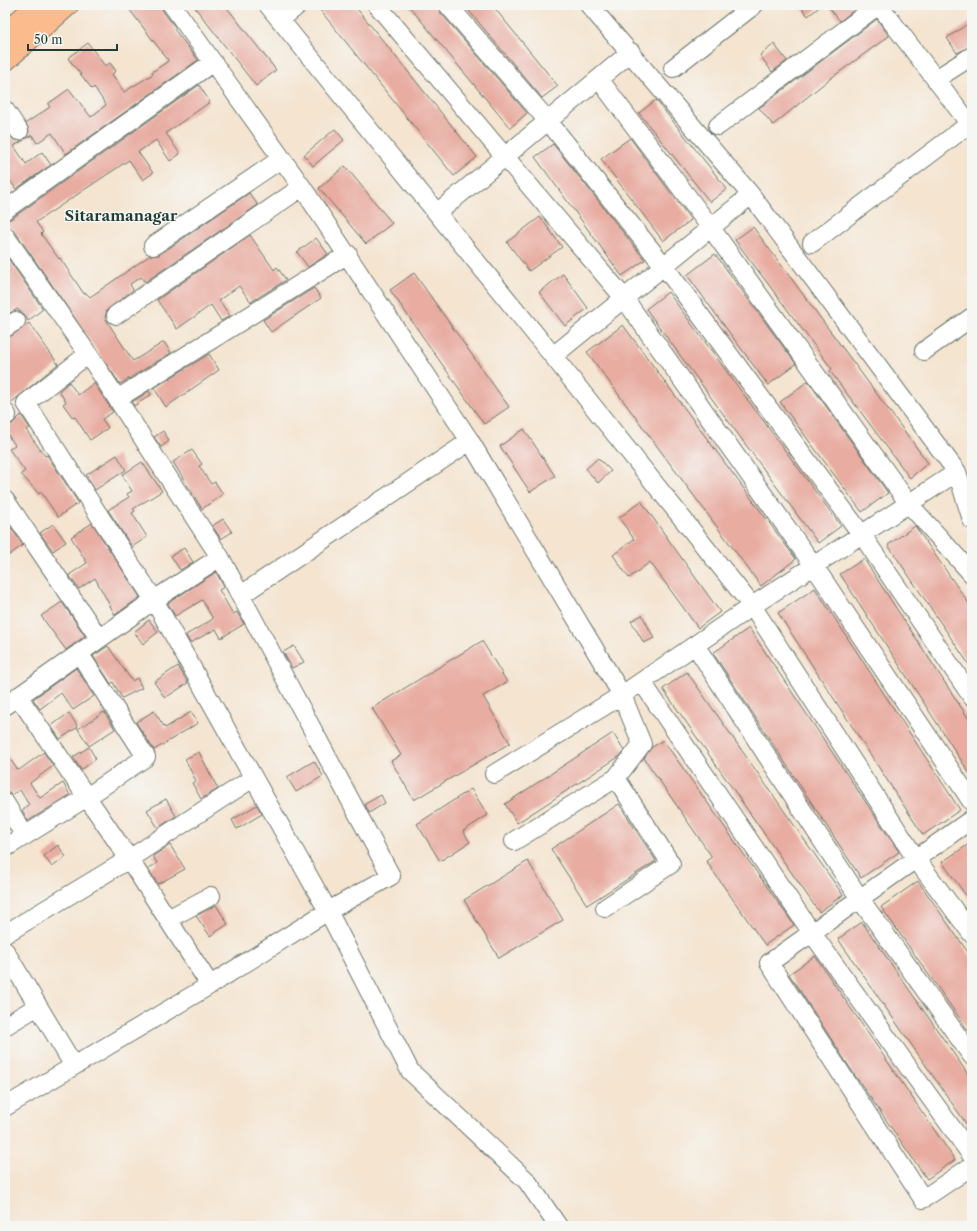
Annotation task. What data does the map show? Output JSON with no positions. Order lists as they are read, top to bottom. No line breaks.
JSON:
{"districts":["Sitaramanagar"],"scale_bar":"50 m"}
